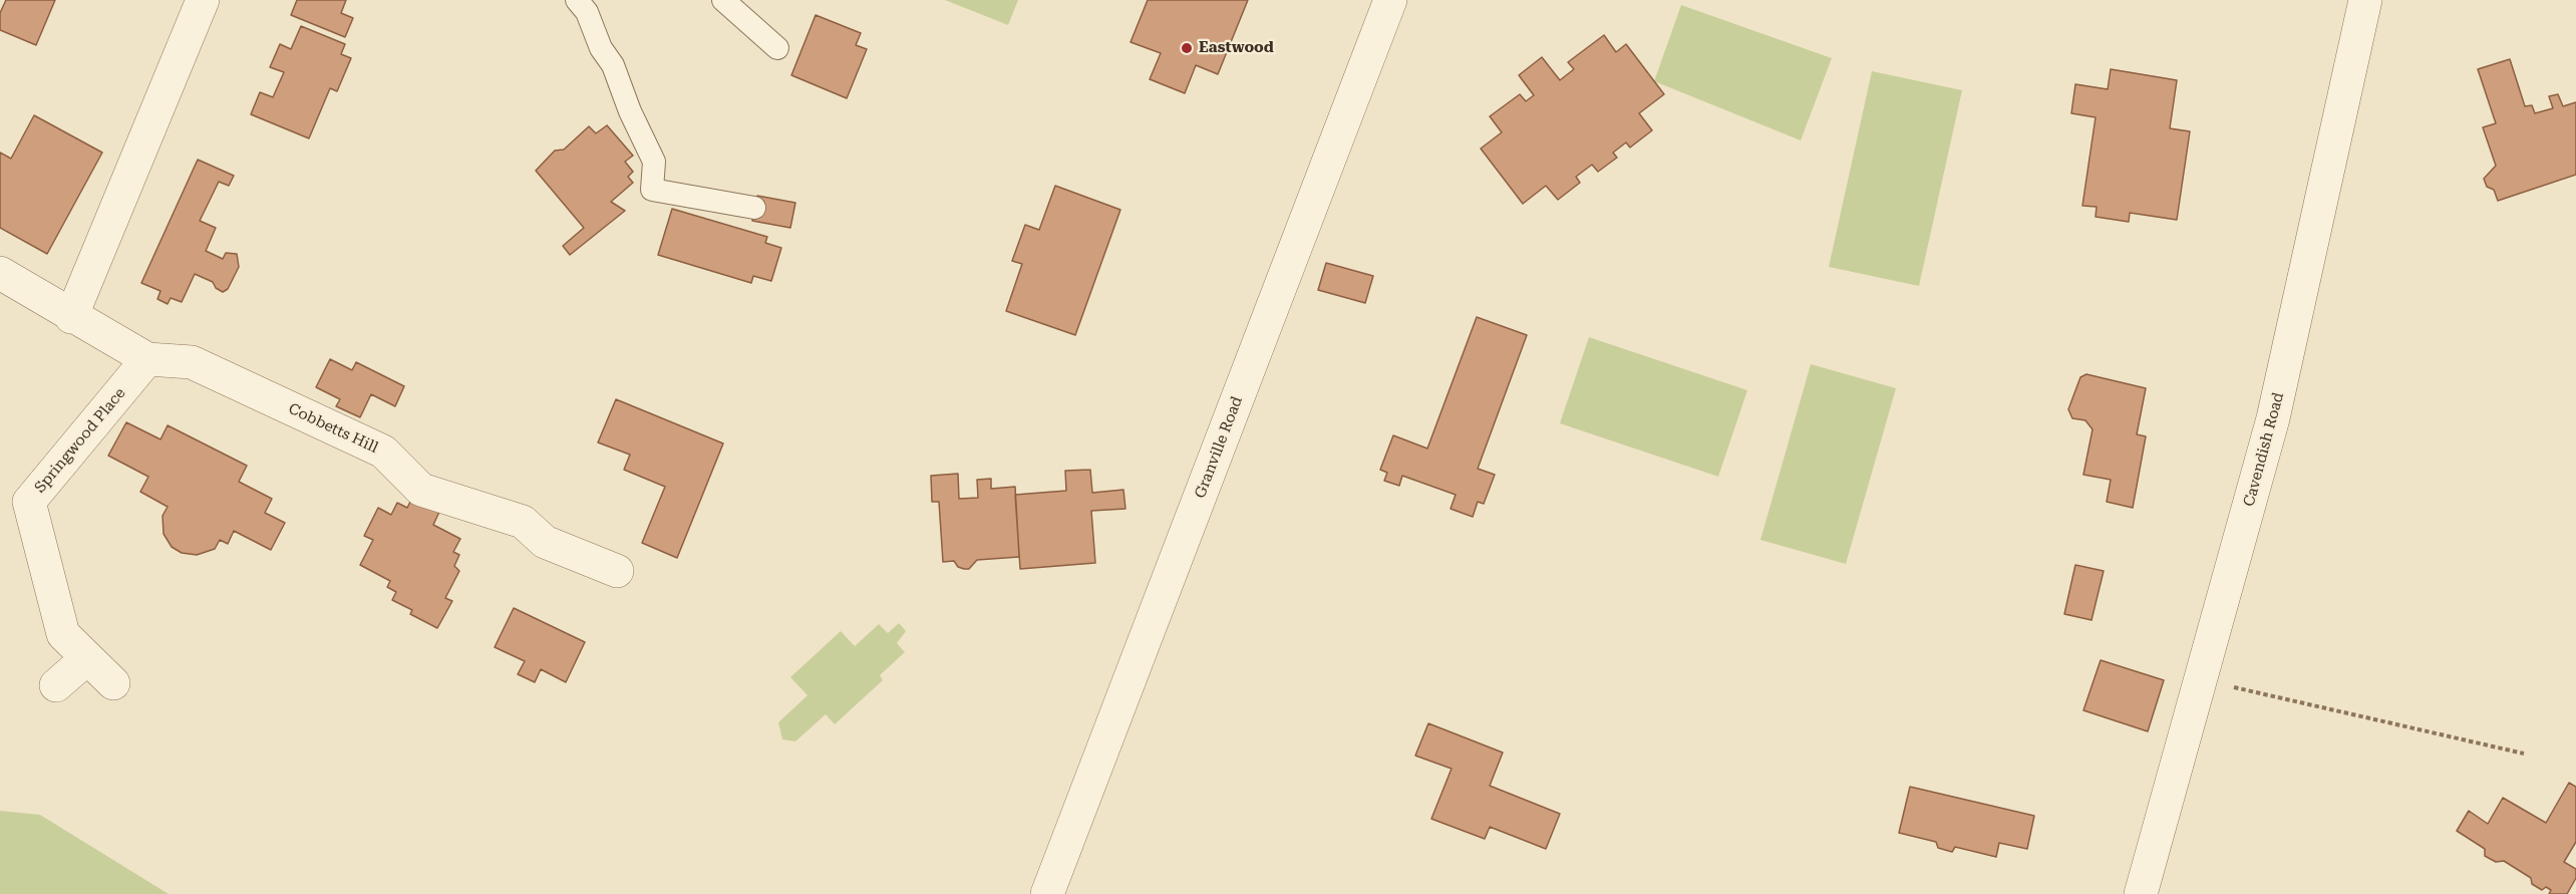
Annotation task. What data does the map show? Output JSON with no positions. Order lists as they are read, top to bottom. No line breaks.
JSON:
{"streets":{"street":["Cobbetts Hill","Springwood Place","Granville Road","Cavendish Road"]},"crossings":[["Cobbetts Hill","Springwood Place"]],"places":["Eastwood"]}
